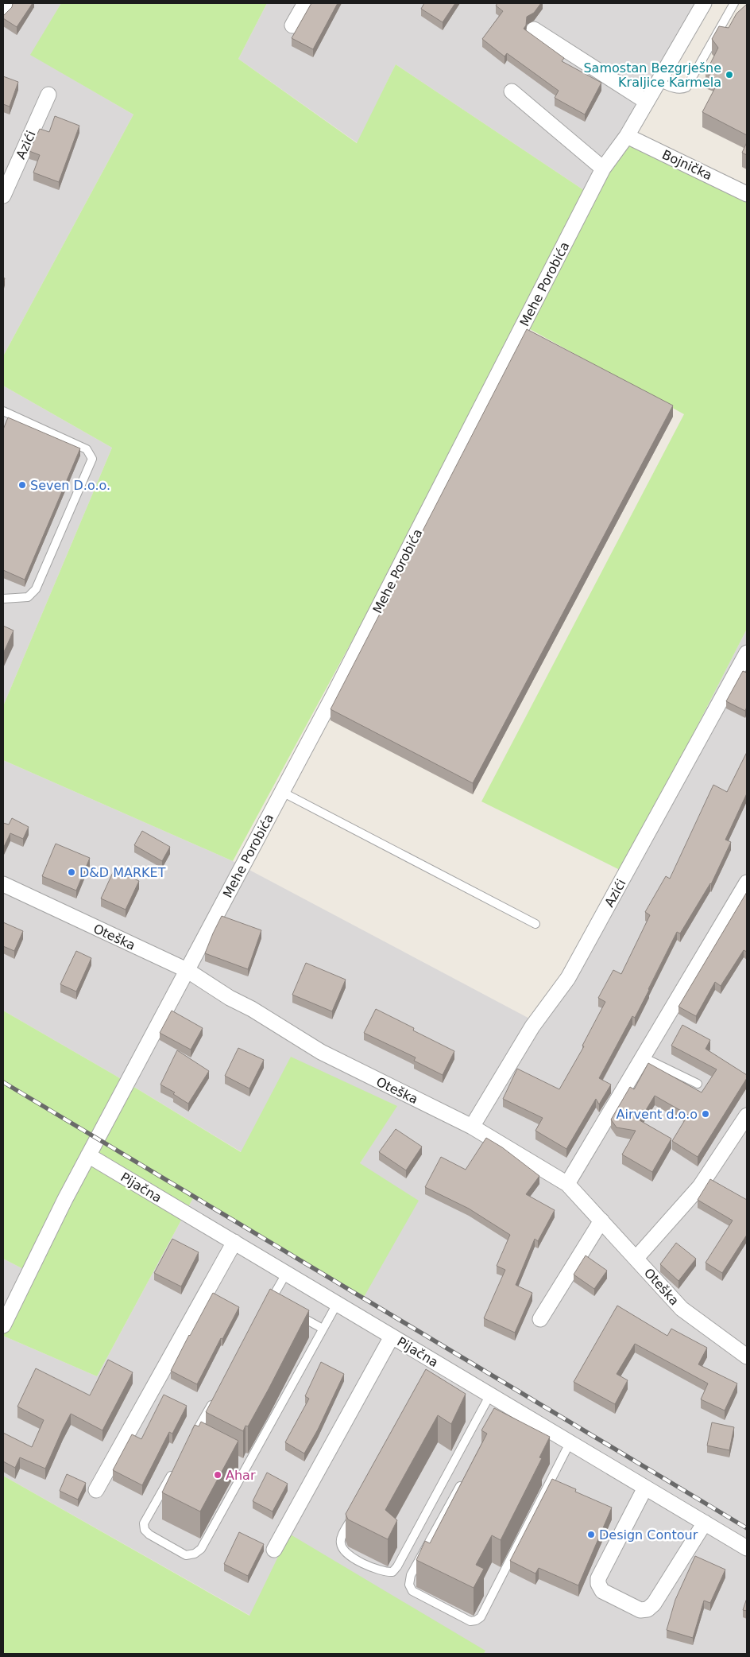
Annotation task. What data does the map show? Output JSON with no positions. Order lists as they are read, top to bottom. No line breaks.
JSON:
{"streets":{"street":["Azići","Bojnička","Mehe Porobića","Oteška","Pijačna"]},"crossings":[["Azići","Oteška"],["Bojnička","Mehe Porobića"],["Mehe Porobića","Oteška"]],"places":["Samostan Bezgrješne Kraljice Karmela","Seven D.o.o.","D&D MARKET","Airvent d.o.o","Ahar","Design Contour"]}
